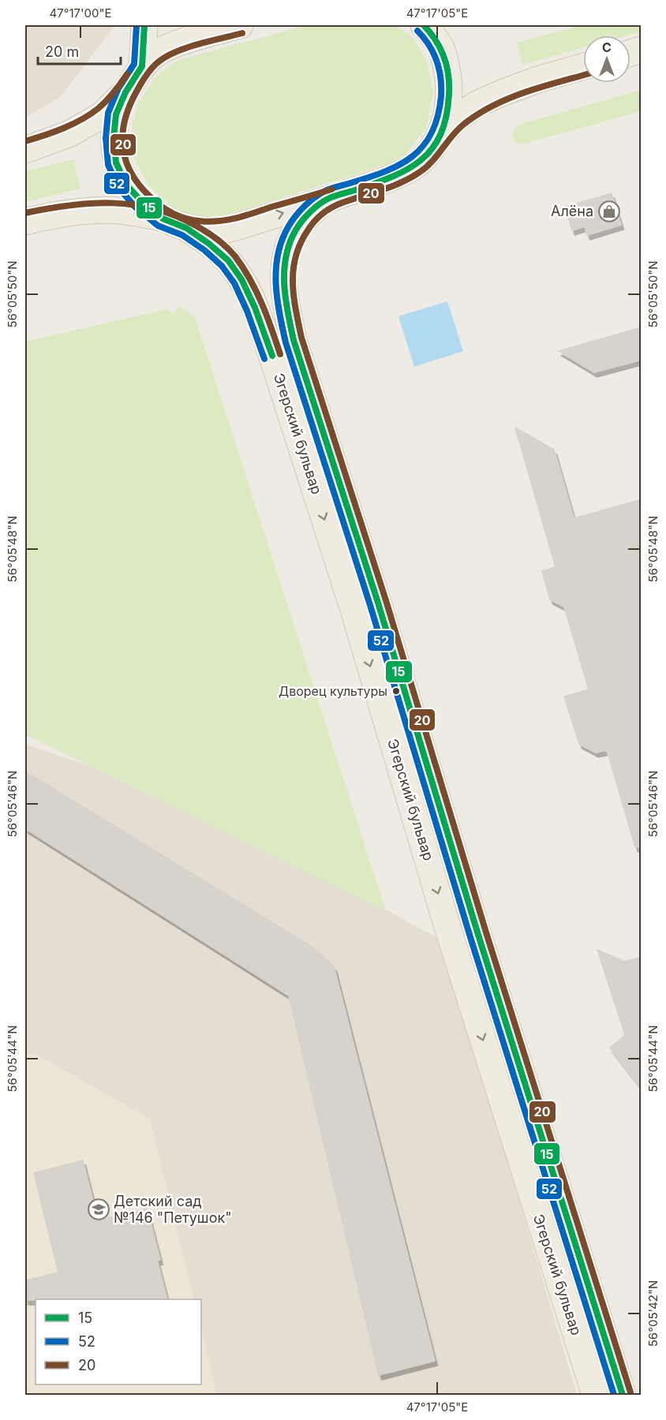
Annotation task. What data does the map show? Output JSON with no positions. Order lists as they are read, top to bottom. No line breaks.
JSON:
{"streets":{"main road":["Эгерский бульвар"]},"places":{"shop":["Алёна"],"other":["Дворец культуры"],"school or university":["Детский сад №146 \"Петушок\""]},"lines":["transit line 15","transit line 52","transit line 20"],"legend":["15","52","20"],"scale_bar":"20 m","north":"top","coordinates":["47°17'00\"E","47°17'05\"E","56°05'50\"N","56°05'48\"N","56°05'46\"N","56°05'44\"N","56°05'42\"N"]}
